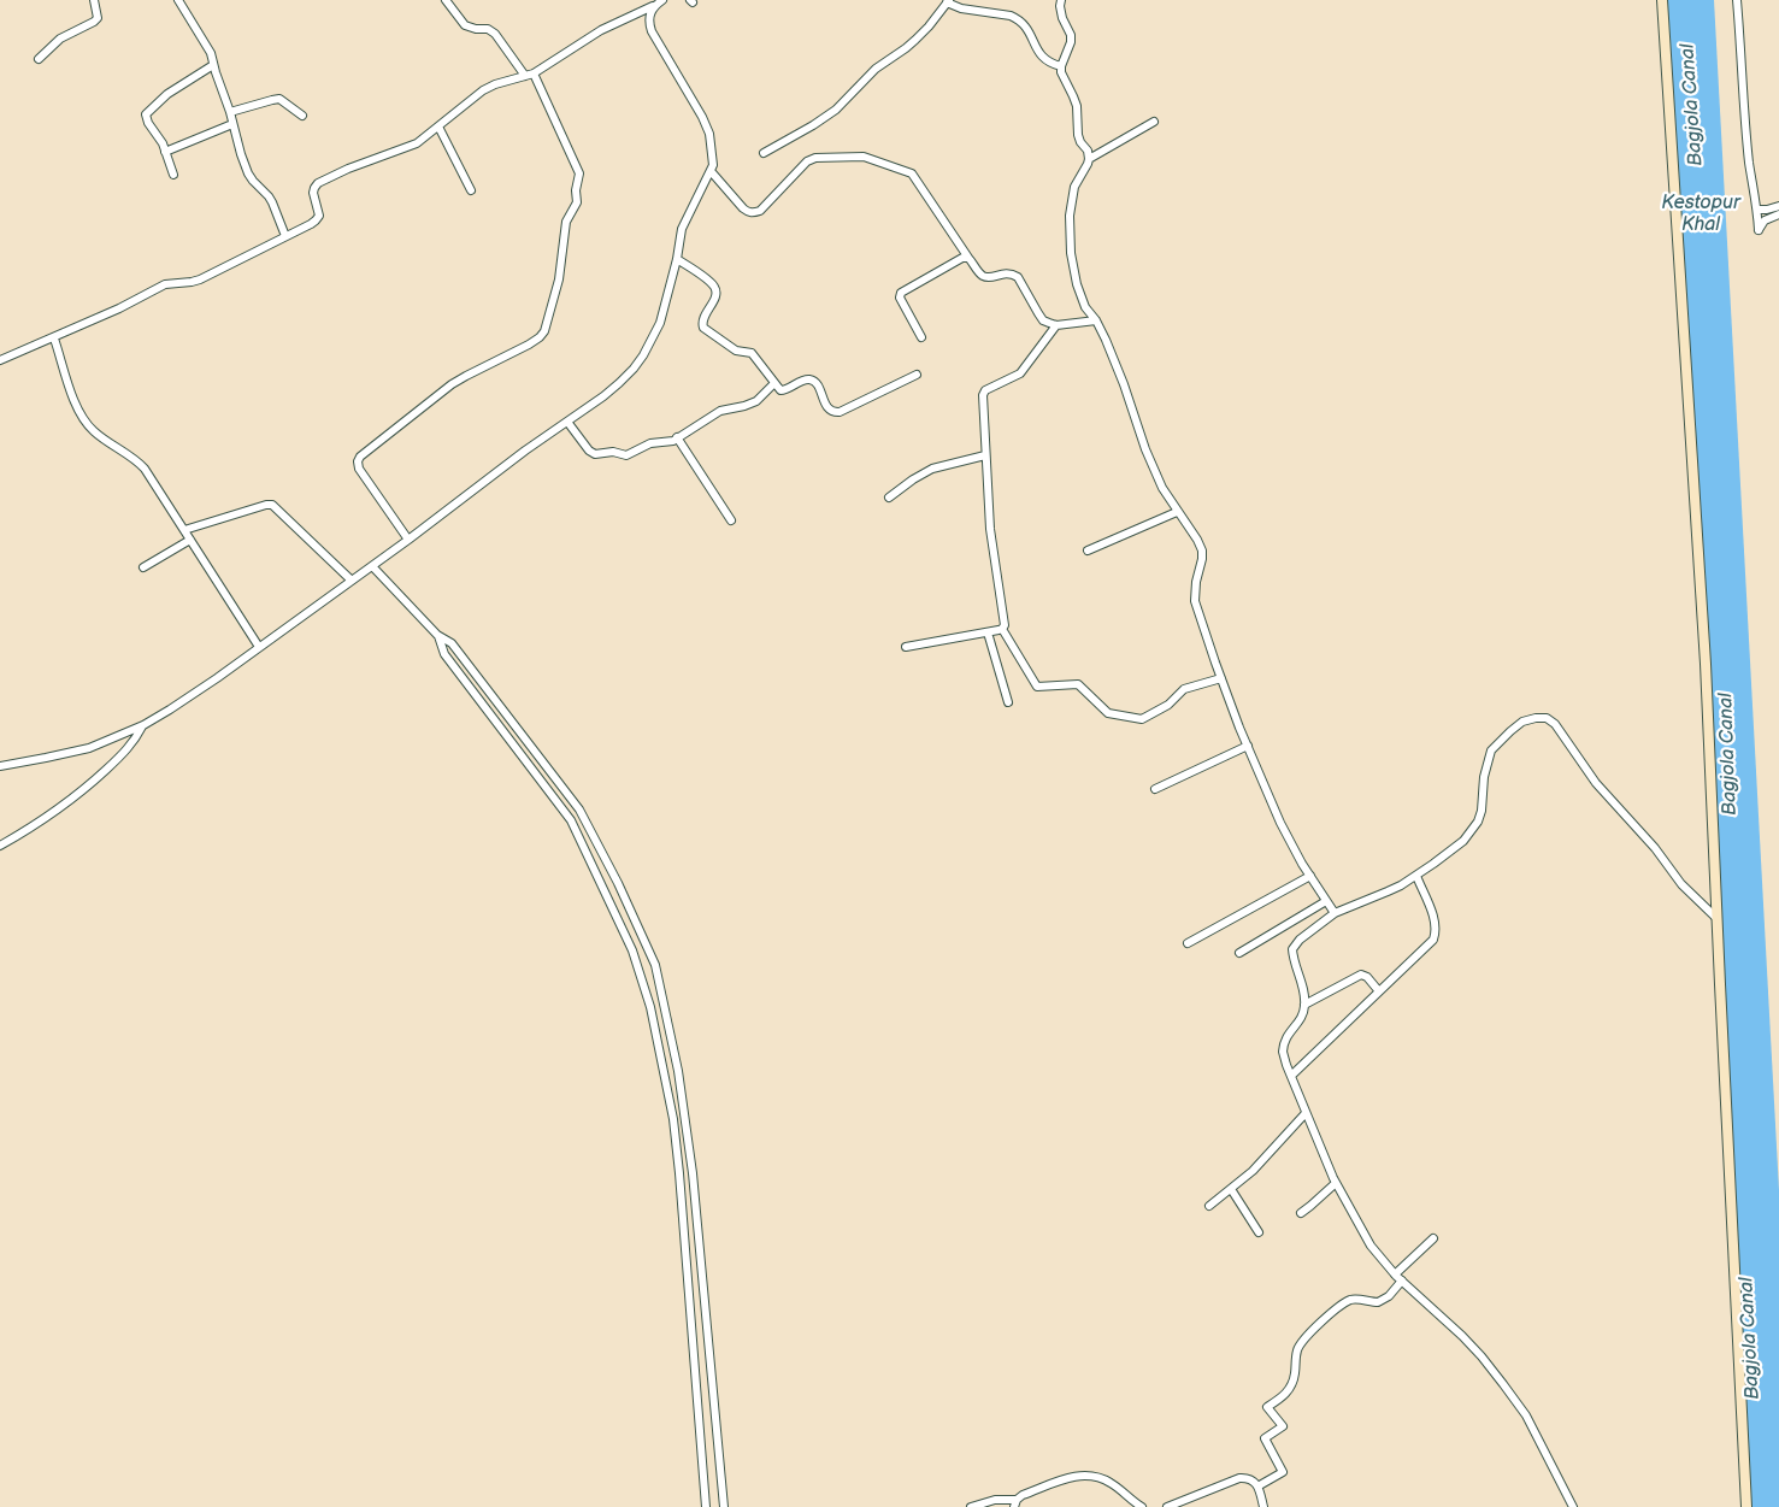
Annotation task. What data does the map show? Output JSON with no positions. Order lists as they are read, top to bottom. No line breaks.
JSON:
{"water":["Bagjola Canal","Kestopur Khal"]}
